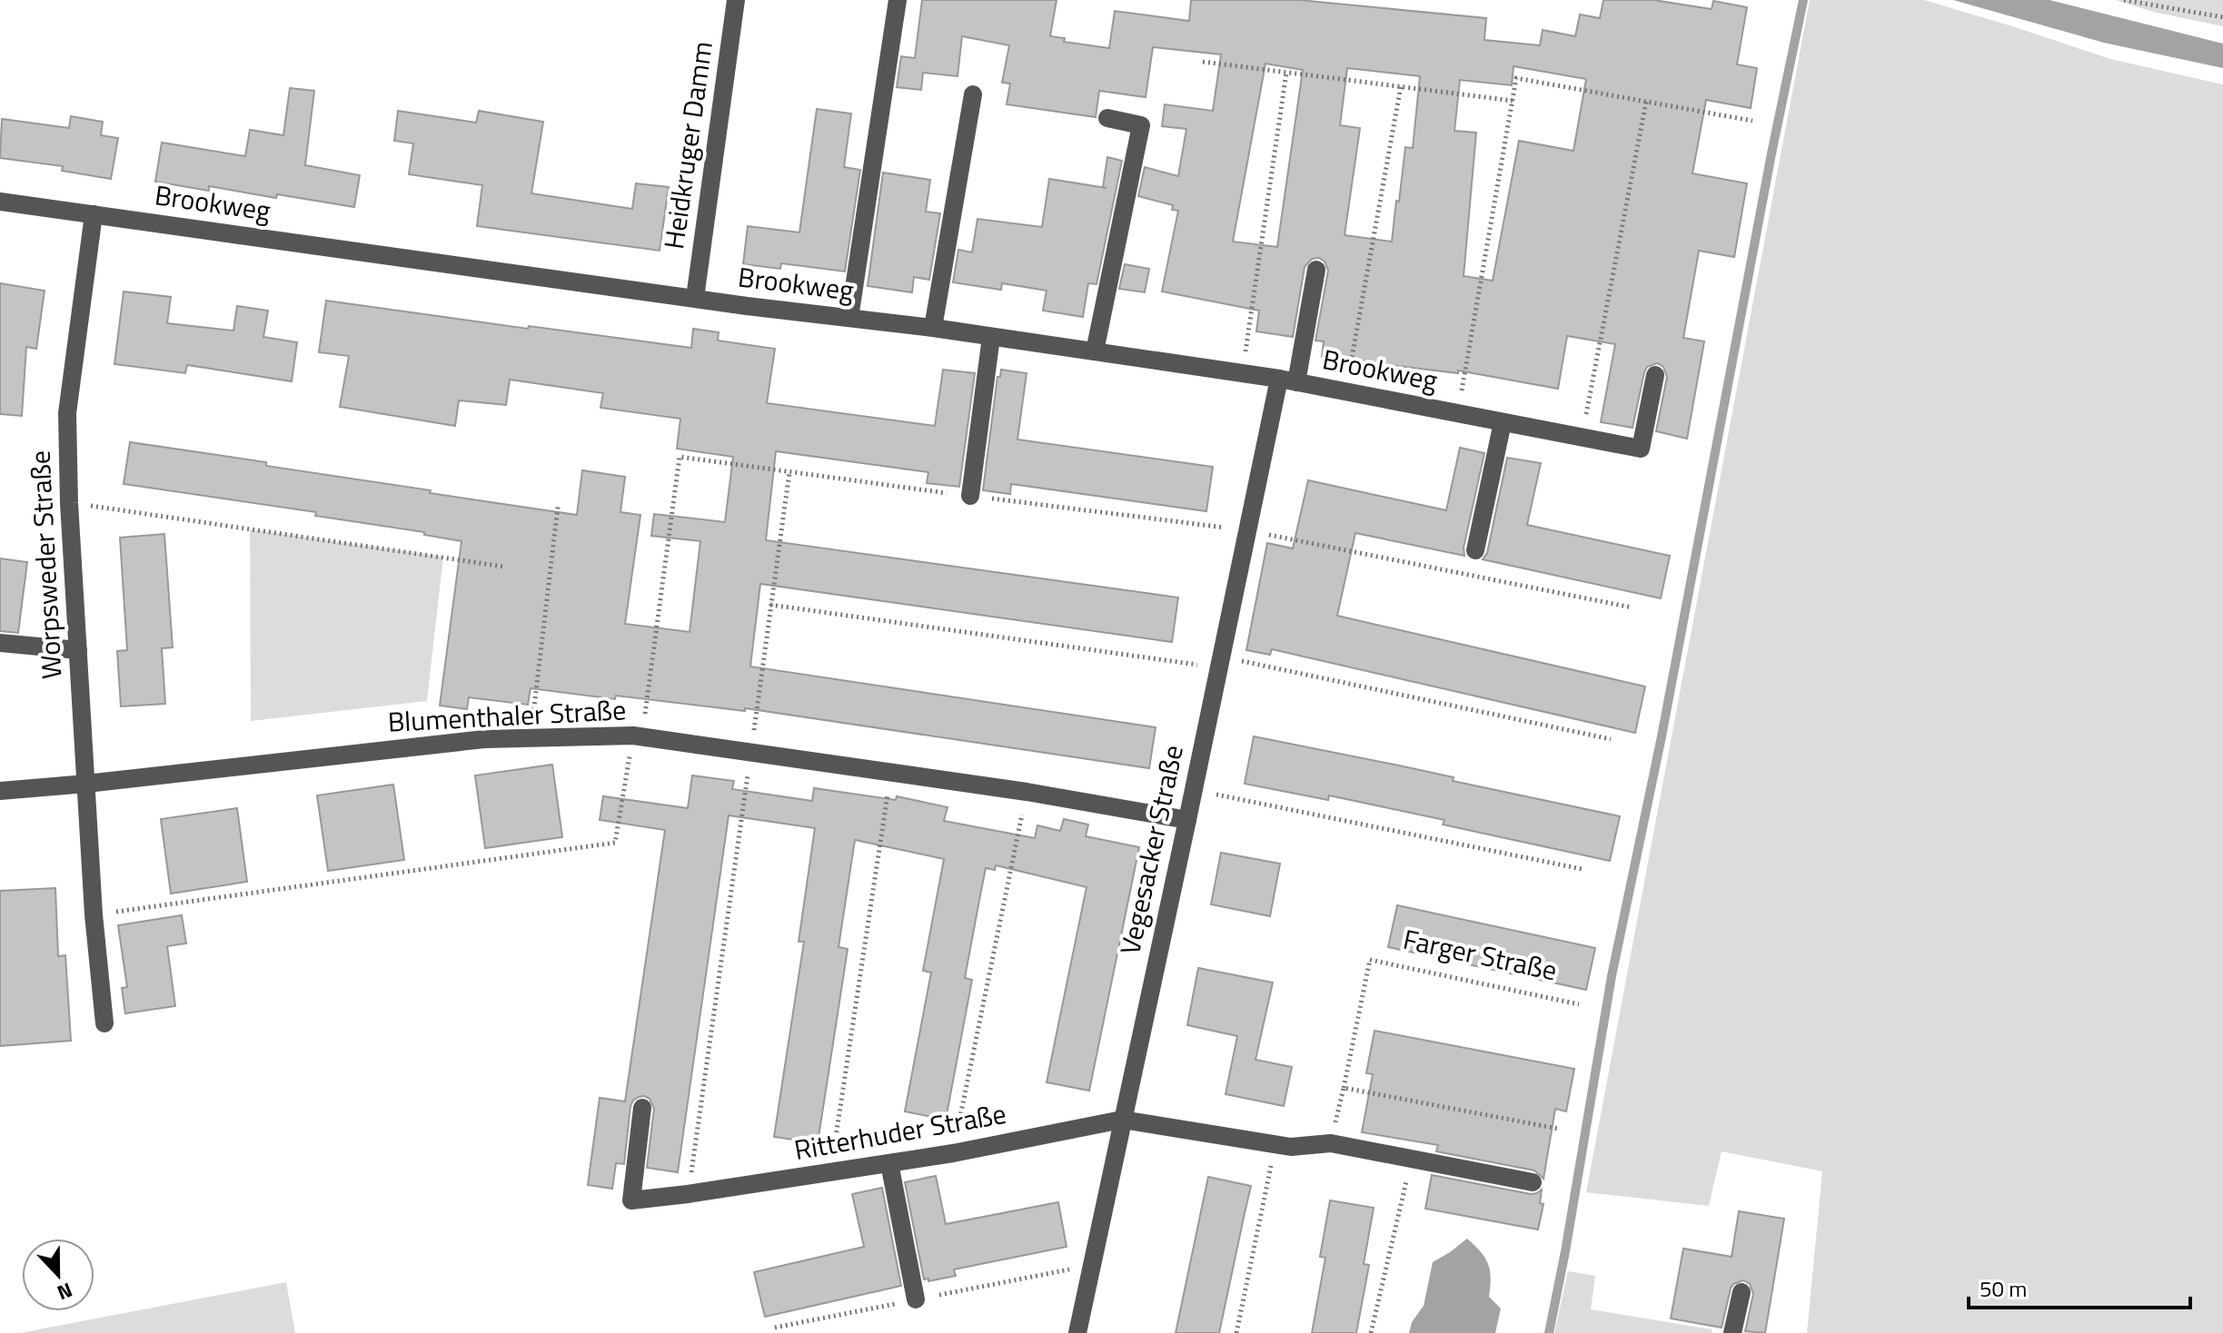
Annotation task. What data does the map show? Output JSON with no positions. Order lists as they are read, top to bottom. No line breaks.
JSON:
{"streets":{"street":["Heidkruger Damm","Brookweg","Worpsweder Straße","Blumenthaler Straße","Vegesacker Straße","Ritterhuder Straße"],"path":["Farger Straße"]},"crossings":[["Heidkruger Damm","Brookweg"],["Brookweg","Worpsweder Straße"],["Brookweg","Vegesacker Straße"],["Worpsweder Straße","Blumenthaler Straße"],["Blumenthaler Straße","Vegesacker Straße"],["Vegesacker Straße","Ritterhuder Straße"]],"scale_bar":"50 m","north":"bottom"}
